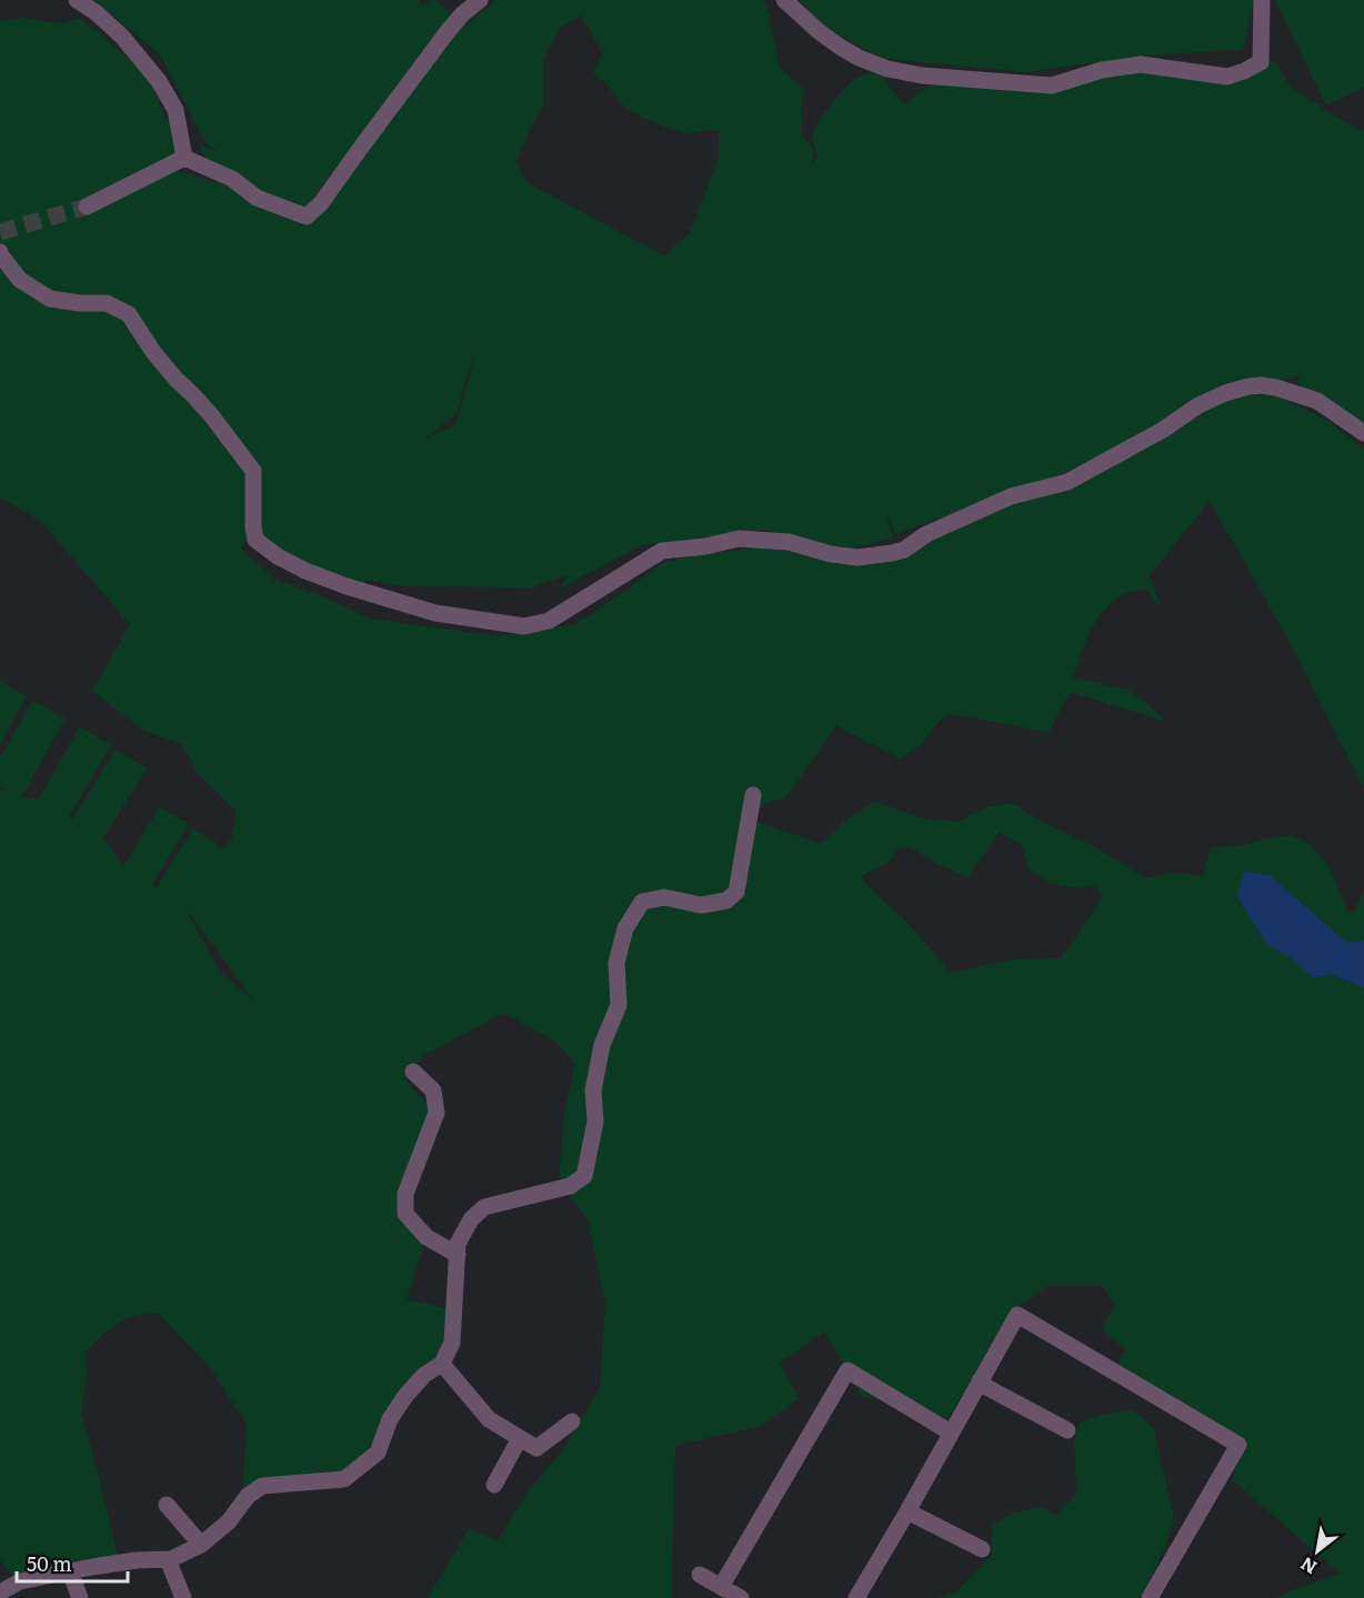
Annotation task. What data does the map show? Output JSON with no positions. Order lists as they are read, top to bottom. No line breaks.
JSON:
{"scale_bar":"50 m","north":"bottom left"}
